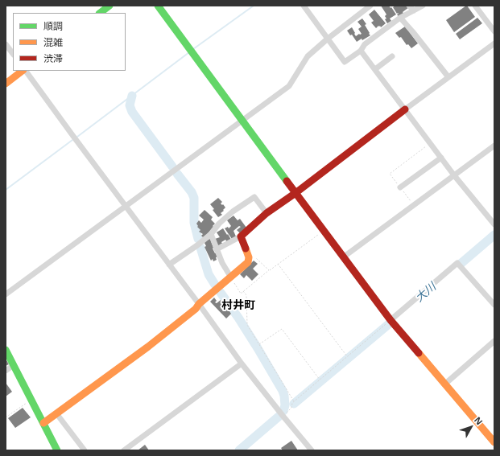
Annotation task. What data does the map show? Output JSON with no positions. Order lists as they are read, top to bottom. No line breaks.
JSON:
{"districts":["村井町"],"water":["大川"],"legend":["順調","混雑","渋滞"],"north":"top right"}
